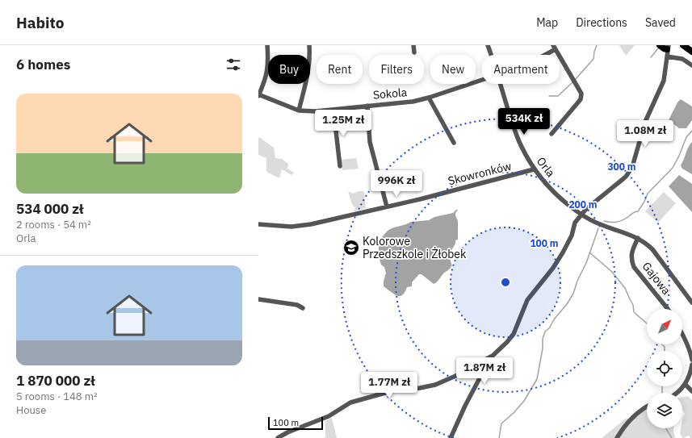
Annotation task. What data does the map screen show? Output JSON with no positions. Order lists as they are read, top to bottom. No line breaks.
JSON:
{"streets":{"street":["Sokola","Orla","Skowronków","Gajowa"]},"crossings":[["Orla","Skowronków"]],"places":{"school or university":["Kolorowe Przedszkole i Żłobek"]},"scale_bar":"100 m","north":"top right","page":{"header":"Habito","nav":["Map","Directions","Saved"],"heading":"6 homes","chip":["Buy","Rent","Filters","New","Apartment"],"list":[{"name":"534 000 zł","note":"2 rooms · 54 m² · Orla"},{"name":"1 870 000 zł","note":"5 rooms · 148 m² · House"}],"price":["534K zł","1.25M zł","1.08M zł","996K zł","1.87M zł","1.77M zł"],"scale":"100 m"},"rings":["300 m","200 m","100 m"]}
